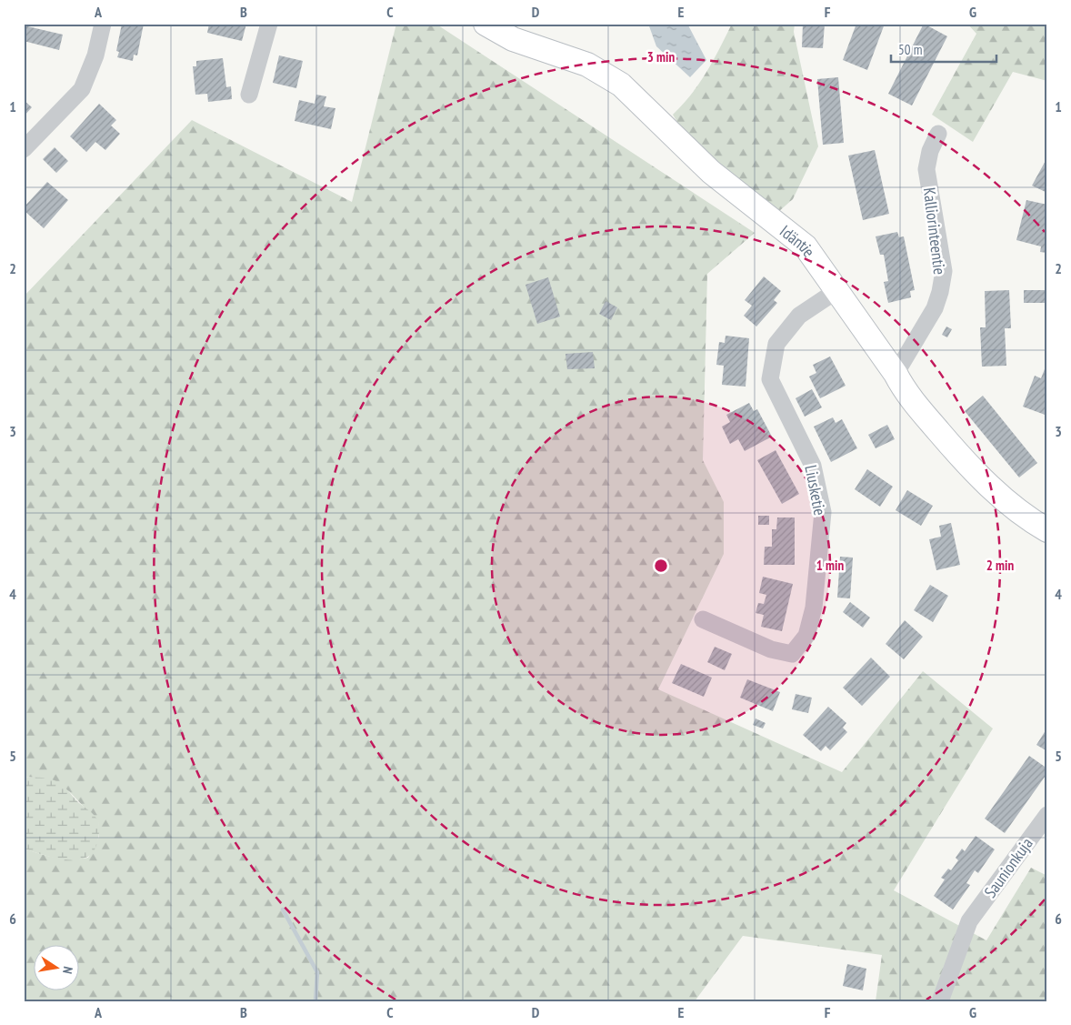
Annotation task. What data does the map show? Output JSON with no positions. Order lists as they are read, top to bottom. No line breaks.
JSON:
{"streets":{"street":["Kalliorinteentie","Idäntie","Liusketie","Saunionkuja"]},"crossings":[["Kalliorinteentie","Idäntie"],["Idäntie","Liusketie"]],"scale_bar":"50 m","north":"right","grid":{"columns":["A","B","C","D","E","F","G"],"rows":["1","2","3","4","5","6"]},"rings":["3 min","1 min","2 min"]}
